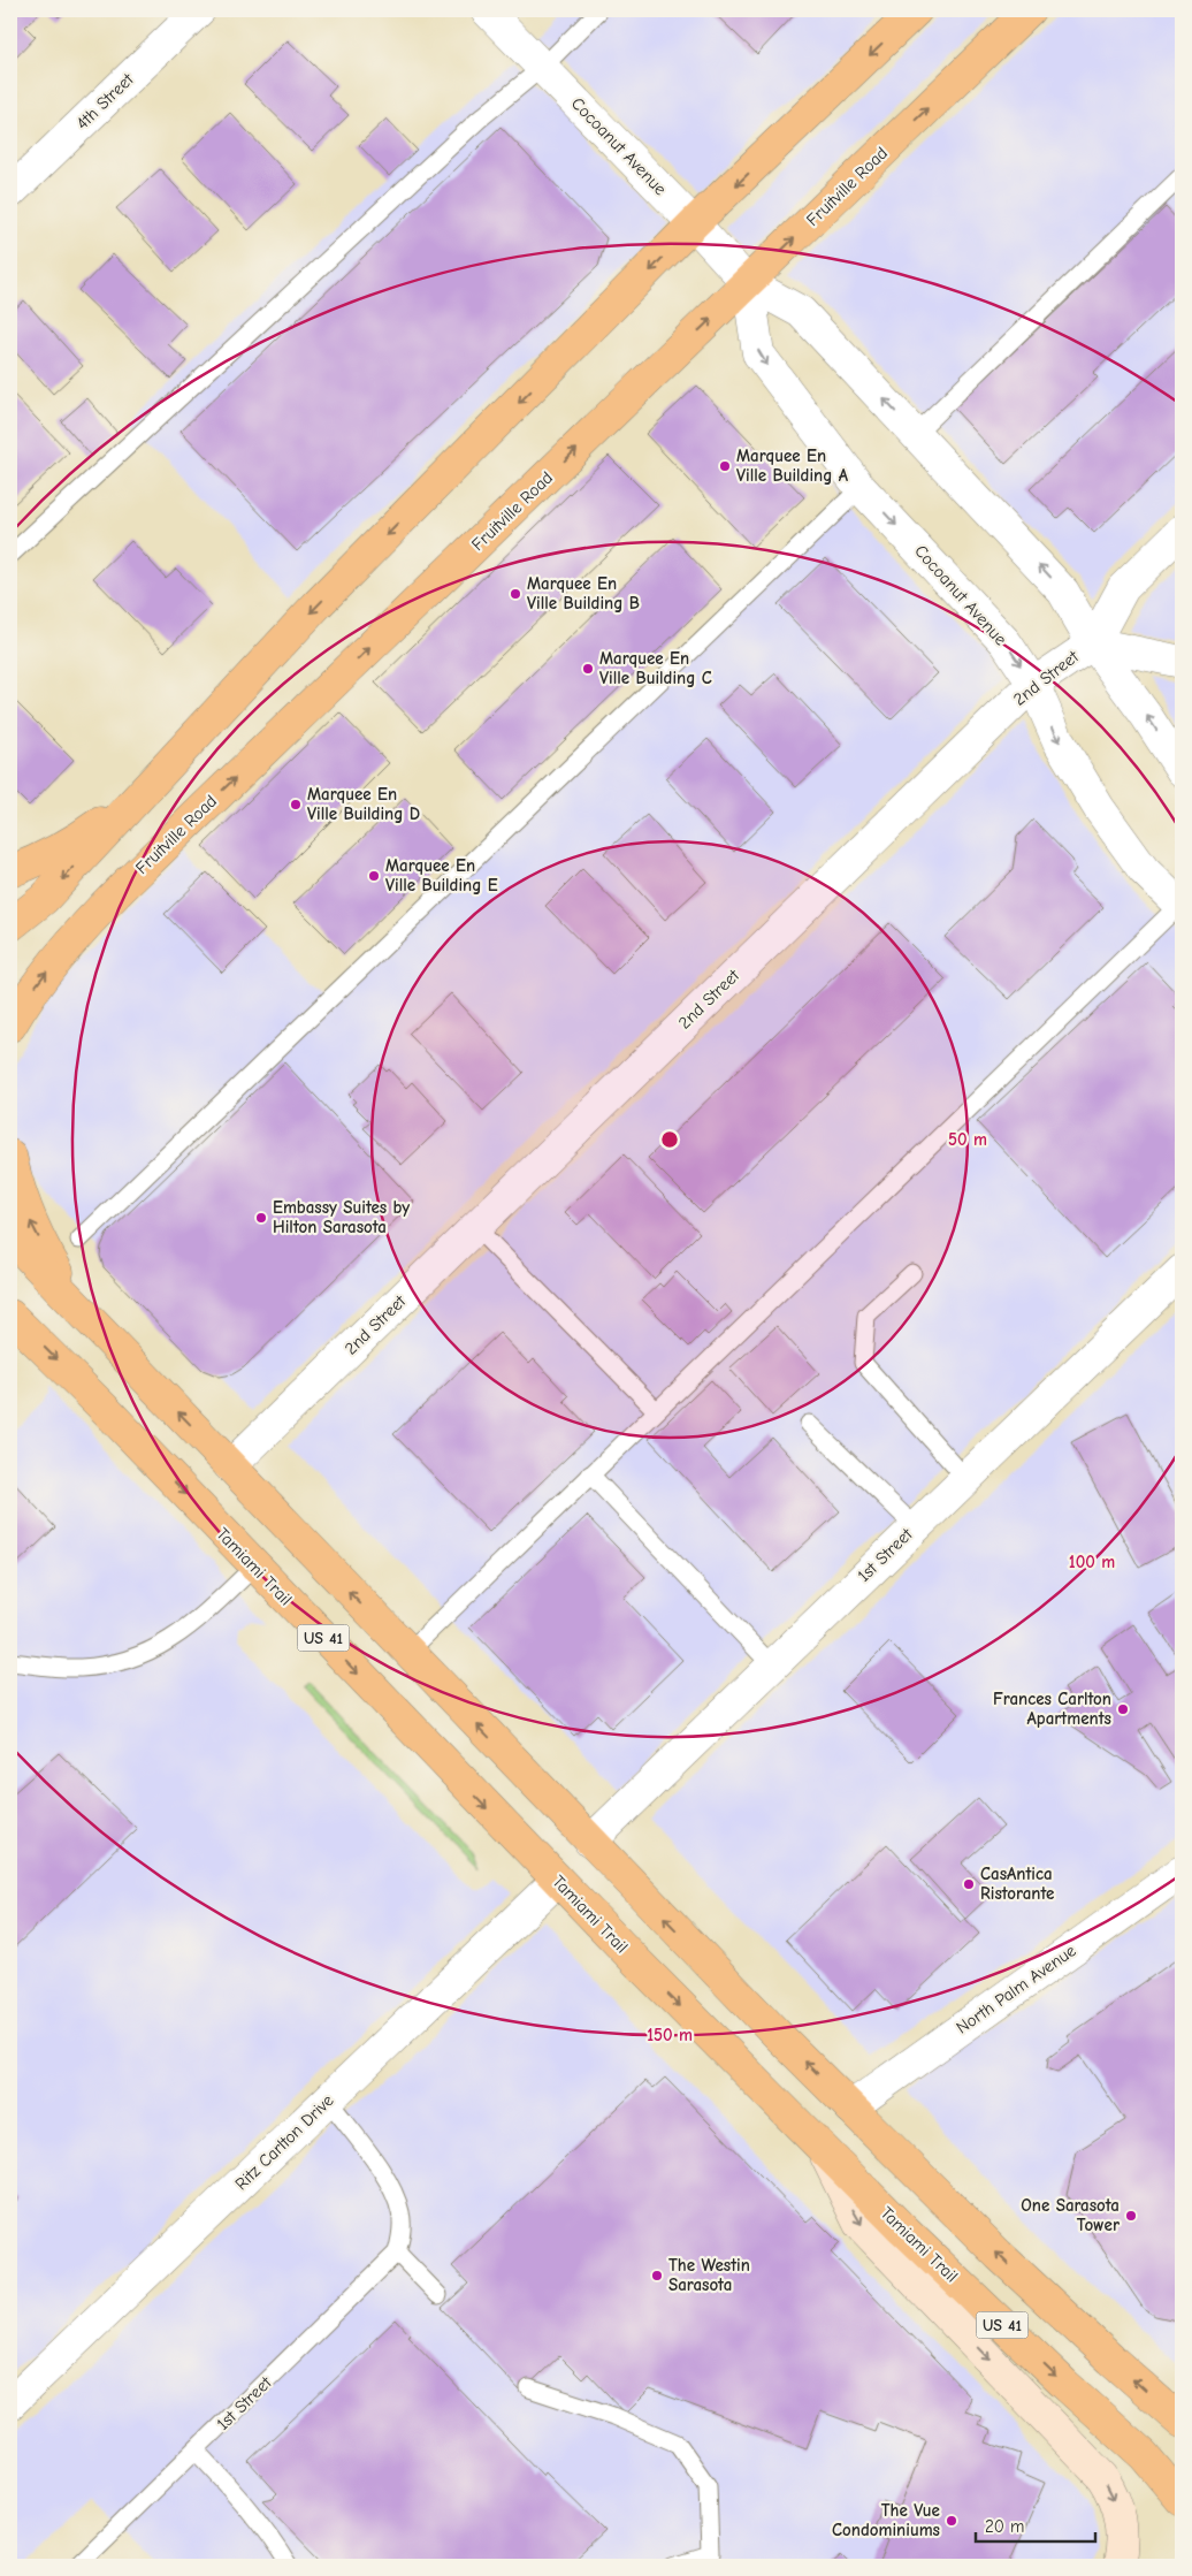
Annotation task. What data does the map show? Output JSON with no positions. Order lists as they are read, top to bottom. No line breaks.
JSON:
{"streets":{"main road":["Fruitville Road","Tamiami Trail","US 41"],"street":["4th Street","Cocoanut Avenue","2nd Street","1st Street","North Palm Avenue","Ritz Carlton Drive"]},"crossings":[["Cocoanut Avenue","Fruitville Road"],["Cocoanut Avenue","2nd Street"],["2nd Street","US 41"],["1st Street","US 41"],["Tamiami Trail","Ritz Carlton Drive"],["US 41","North Palm Avenue"]],"places":["Marquee En Ville Building A","Marquee En Ville Building B","Marquee En Ville Building C","Marquee En Ville Building D","Marquee En Ville Building E","Embassy Suites by Hilton Sarasota","Frances Carlton Apartments","CasAntica Ristorante","One Sarasota Tower","The Westin Sarasota","The Vue Condominiums"],"scale_bar":"20 m","rings":["50 m","100 m","150 m"]}
